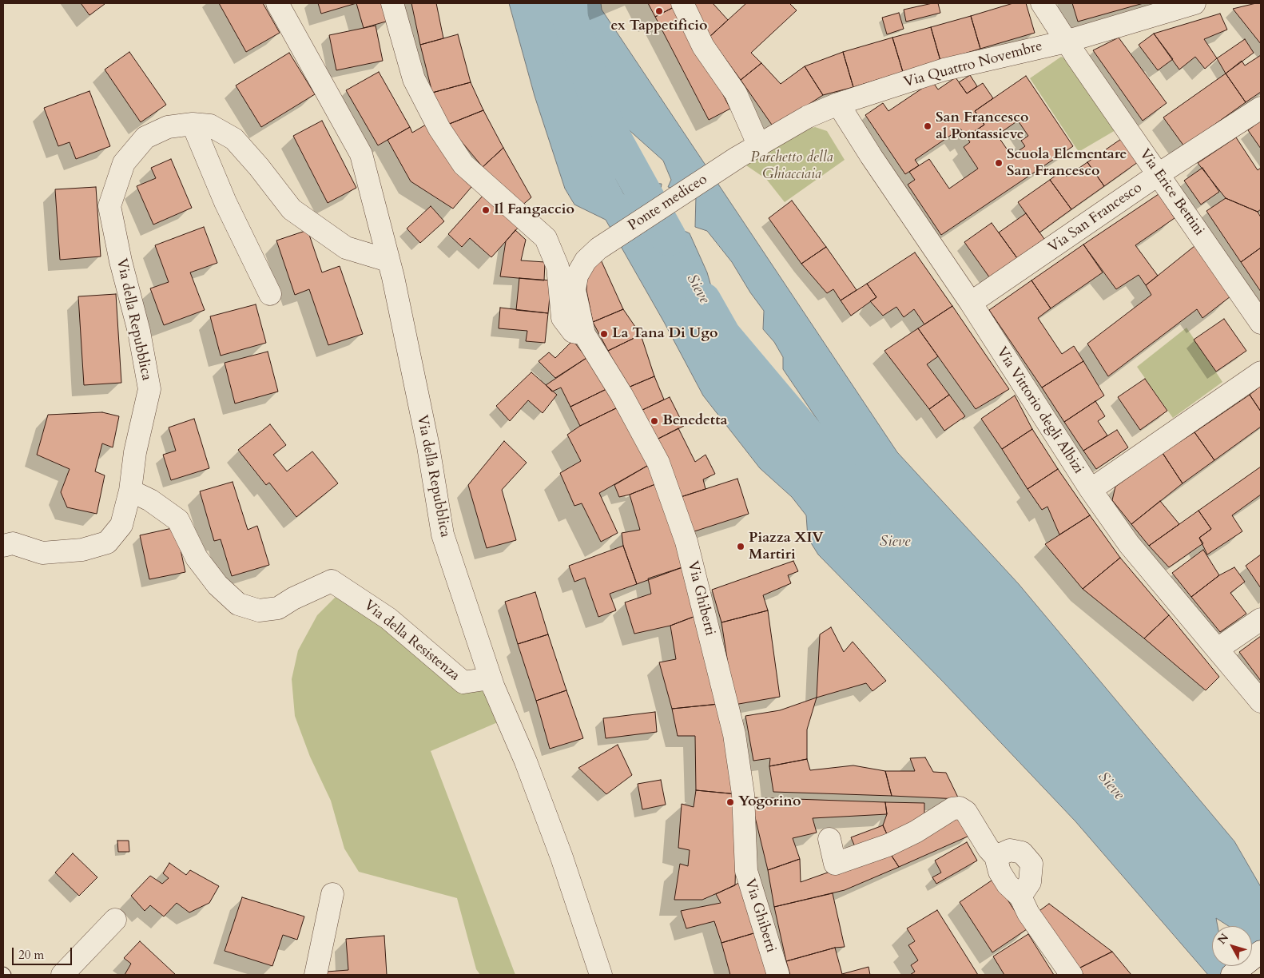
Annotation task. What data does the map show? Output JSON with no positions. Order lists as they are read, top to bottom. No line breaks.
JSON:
{"streets":{"street":["Via Quattro Novembre","Via Erice Bettini","Ponte mediceo","Via San Francesco","Via della Repubblica","Via Vittorio degli Albizi","Via Ghiberti","Via della Resistenza"]},"crossings":[["Via Quattro Novembre","Via Erice Bettini"],["Via Quattro Novembre","Ponte mediceo"],["Via Quattro Novembre","Via Vittorio degli Albizi"],["Via Erice Bettini","Via San Francesco"],["Ponte mediceo","Via Ghiberti"],["Via San Francesco","Via Vittorio degli Albizi"],["Via della Repubblica","Via della Resistenza"]],"water":["Sieve"],"parks":["Parchetto della Ghiacciaia"],"places":["ex Tappetificio","San Francesco al Pontassieve","Scuola Elementare San Francesco","Il Fangaccio","La Tana Di Ugo","Benedetta","Piazza XIV Martiri","Yogorino"],"scale_bar":"20 m","north":"top left"}
